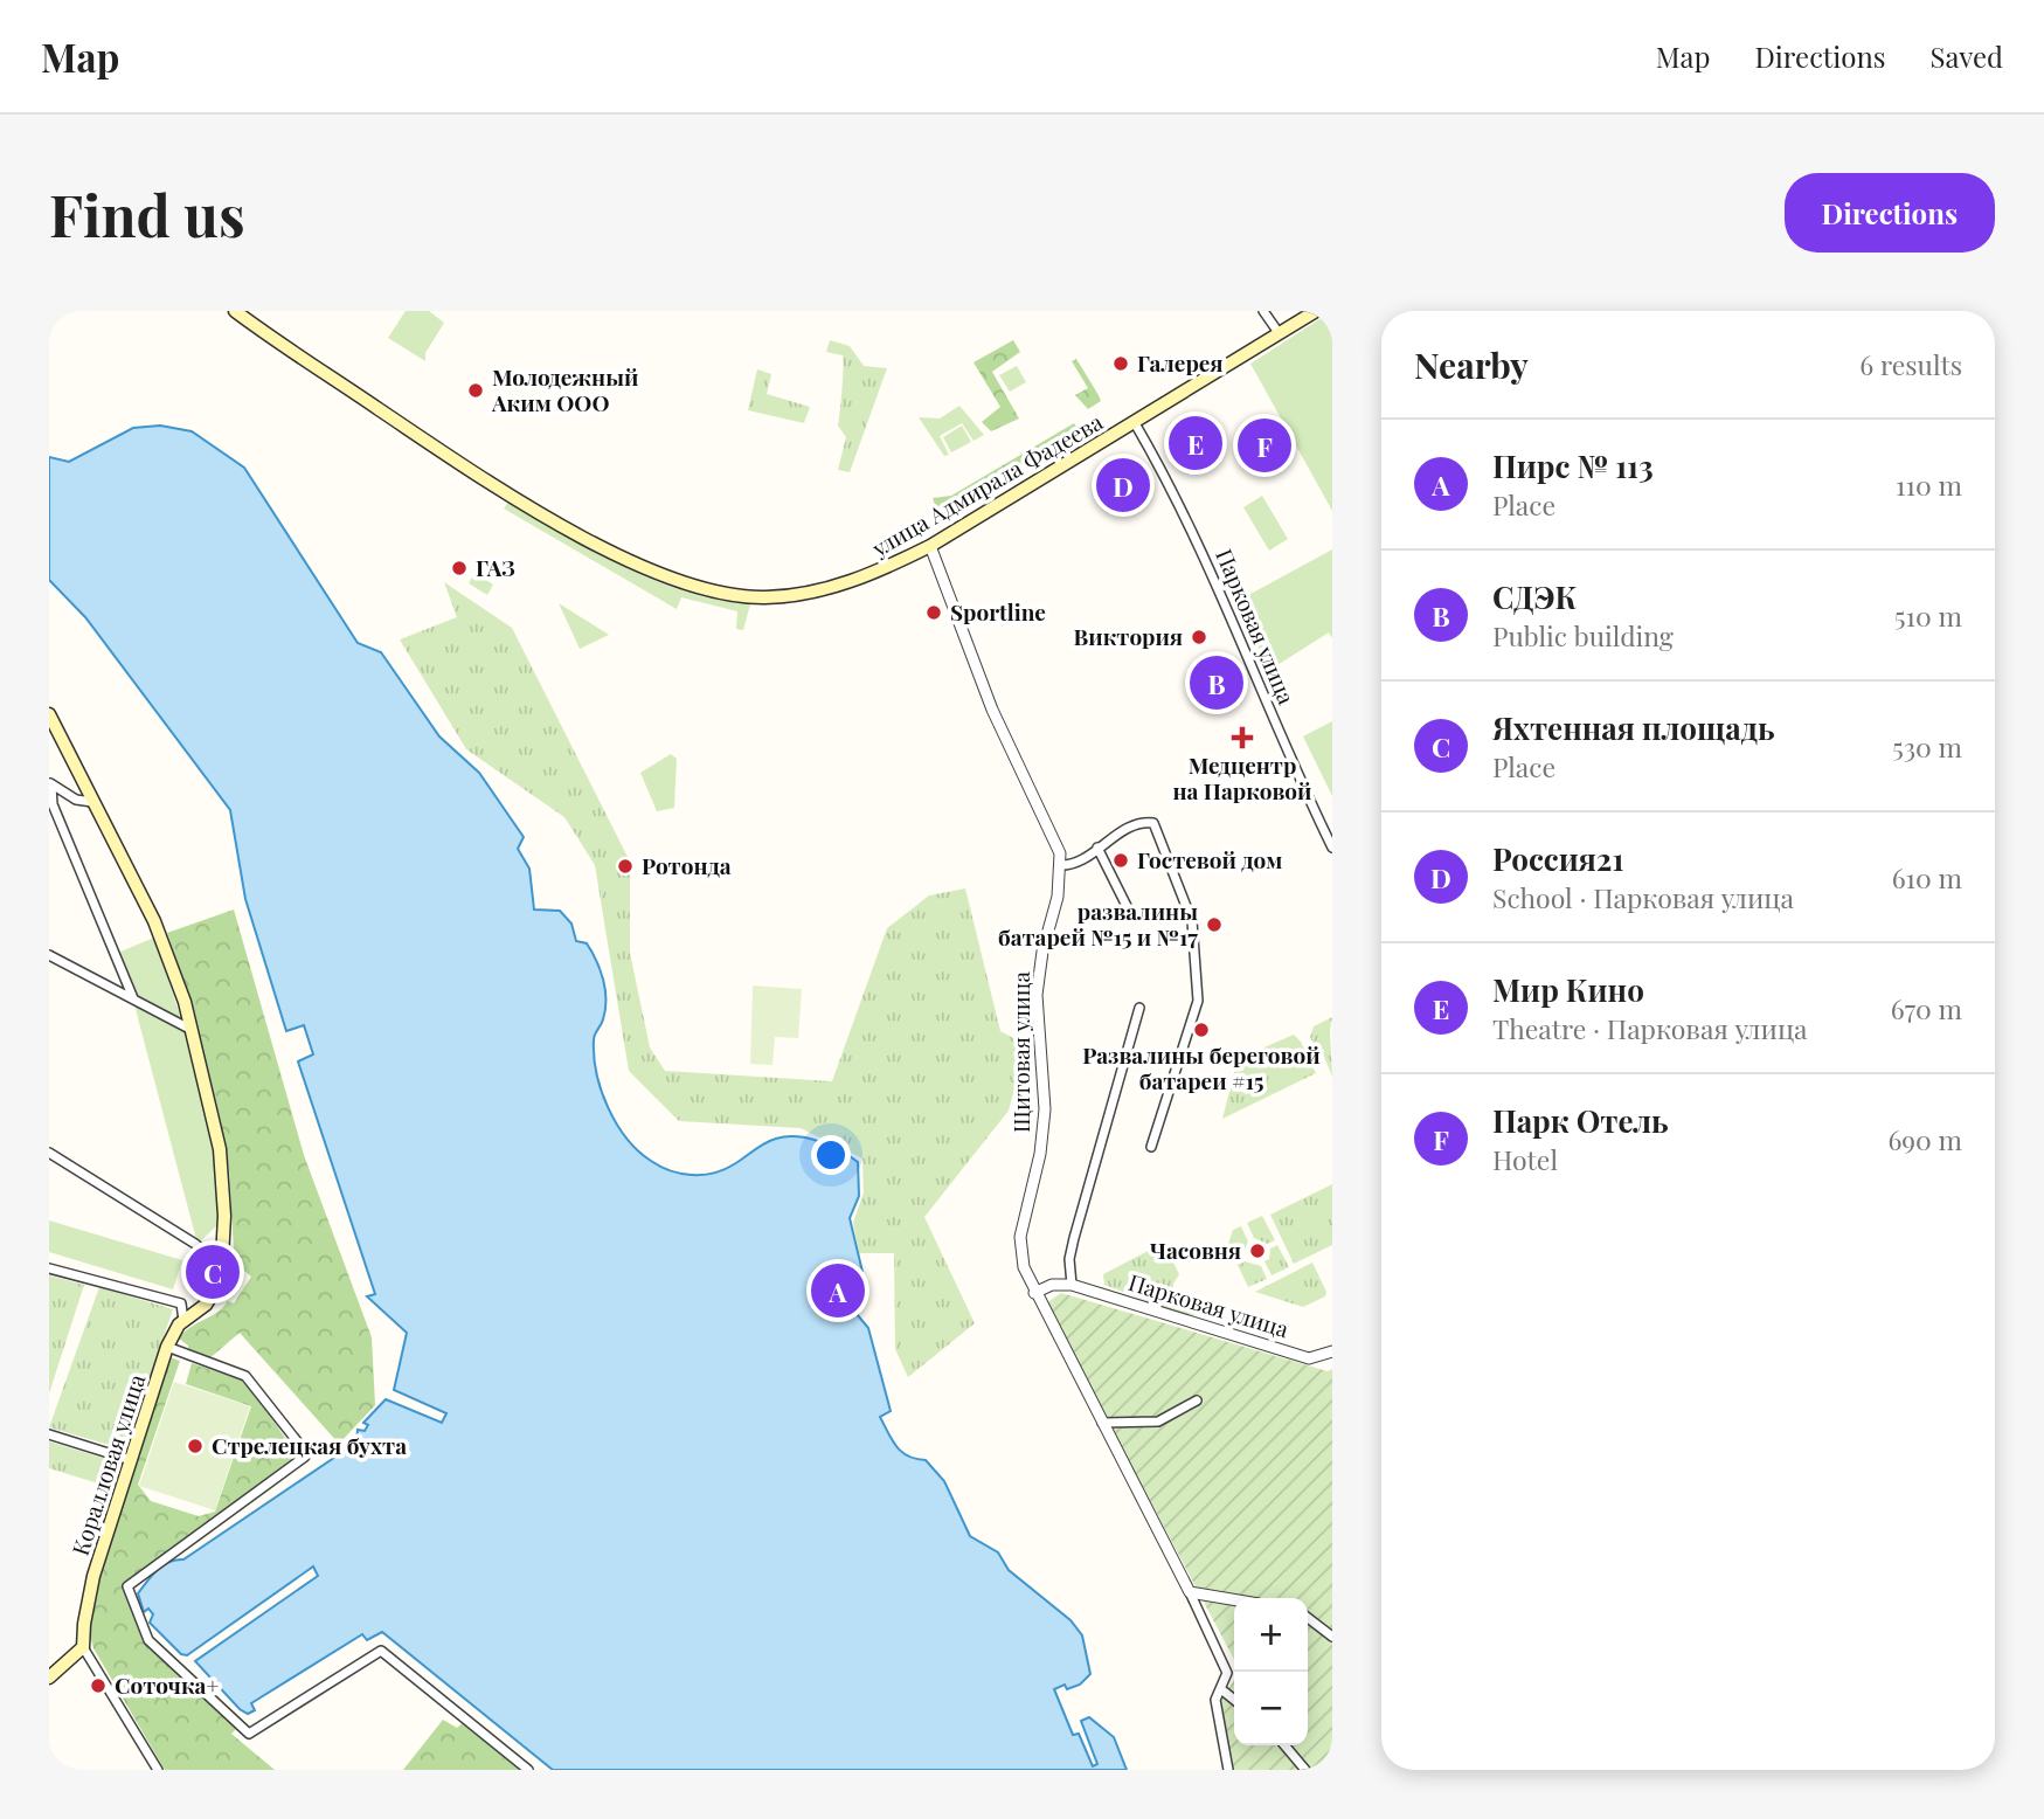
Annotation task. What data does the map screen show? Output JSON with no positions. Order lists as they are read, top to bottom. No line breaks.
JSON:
{"streets":{"main road":["улица Адмирала Фадеева","Коралловая улица"],"street":["Парковая улица","Щитовая улица"]},"crossings":[["улица Адмирала Фадеева","Парковая улица"],["улица Адмирала Фадеева","Щитовая улица"],["Парковая улица","Щитовая улица"]],"places":{"other":["Галерея","Молодежный Аким ООО","ГАЗ","Sportline","Виктория","Гостевой дом","Ротонда","развалины батарей №15 и №17","Развалины береговой батареи #15","Часовня","Стрелецкая бухта","Соточка+"],"health":["Медцентр на Парковой"]},"page":{"header":"Map","nav":["Map","Directions","Saved"],"buttons":"Directions","title":"Find us","heading":["Nearby","6 results"],"pins":["E","F","D","B","C","A"],"list":[{"mark":"A","name":"Пирс № 113","note":"Place","value":"110 m"},{"mark":"B","name":"СДЭК","note":"Public building","value":"510 m"},{"mark":"C","name":"Яхтенная площадь","note":"Place","value":"530 m"},{"mark":"D","name":"Россия21","note":"School · Парковая улица","value":"610 m"},{"mark":"E","name":"Мир Кино","note":"Theatre · Парковая улица","value":"670 m"},{"mark":"F","name":"Парк Отель","note":"Hotel","value":"690 m"}],"map_buttons":["+","−"]}}
